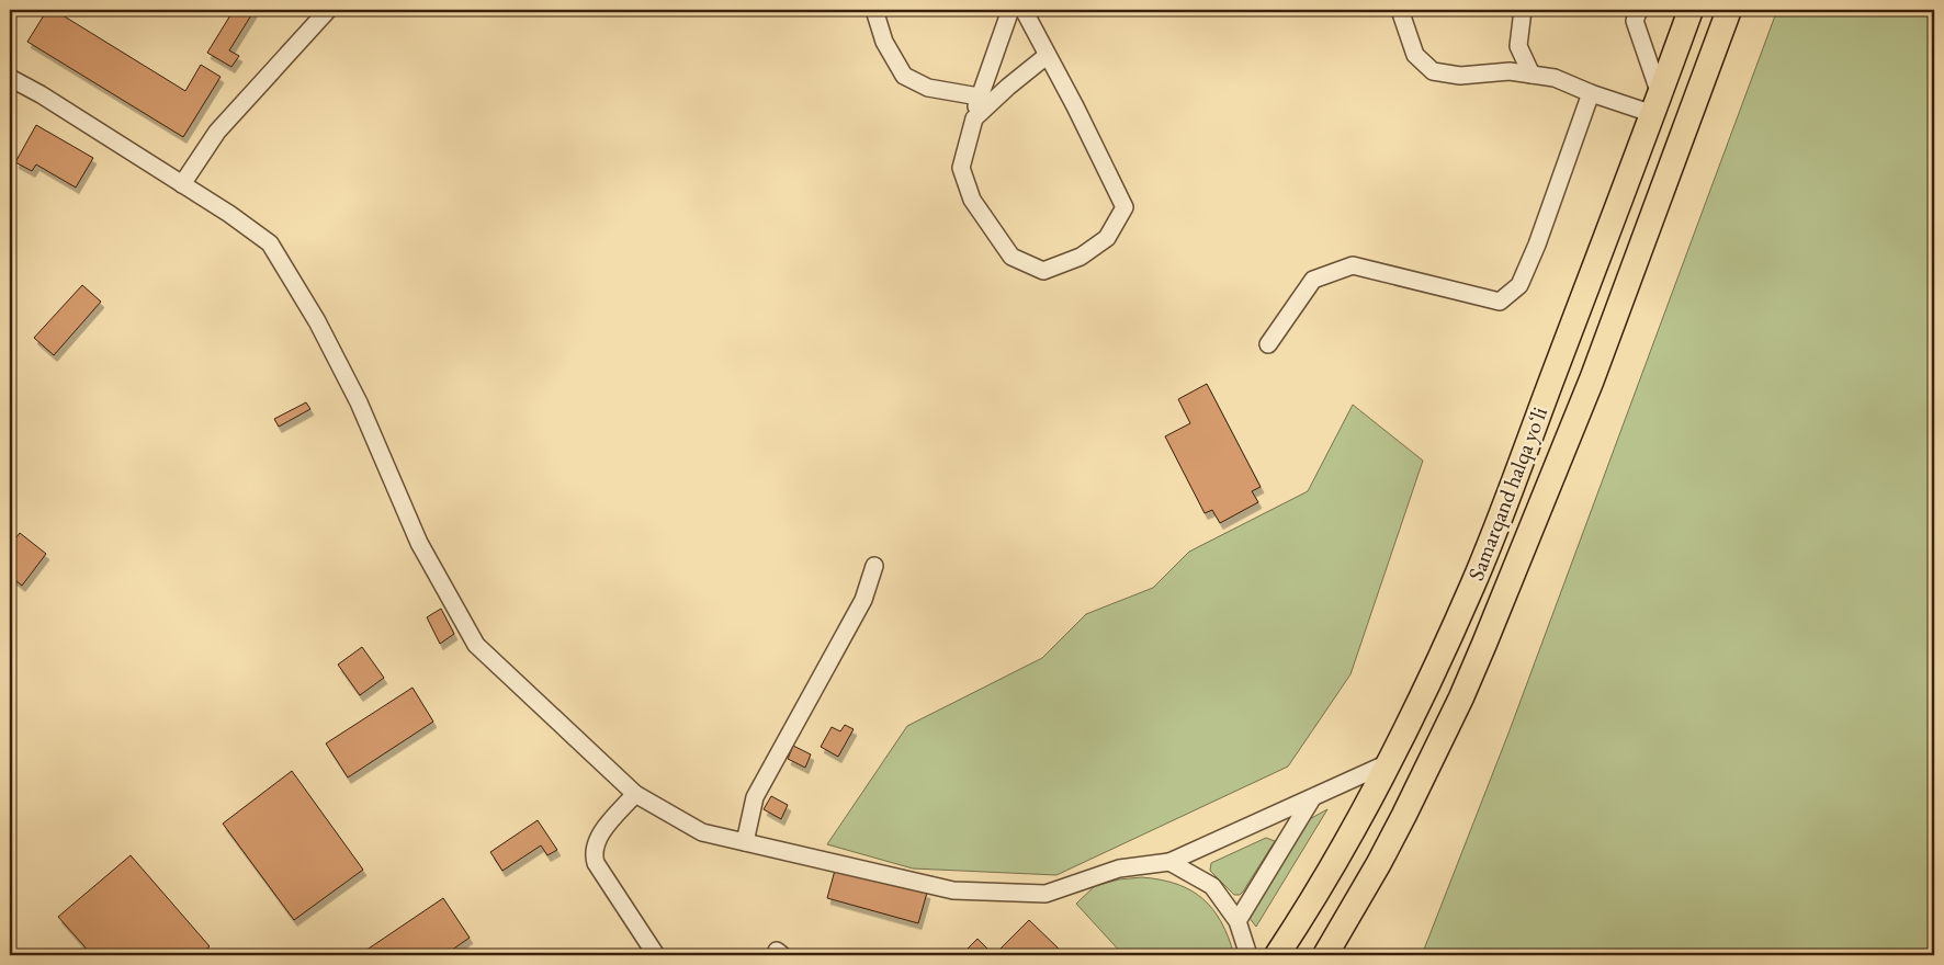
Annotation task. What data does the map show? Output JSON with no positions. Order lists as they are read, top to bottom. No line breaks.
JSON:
{"streets":{"highway":["Samarqand halqa yoʻli"]}}
